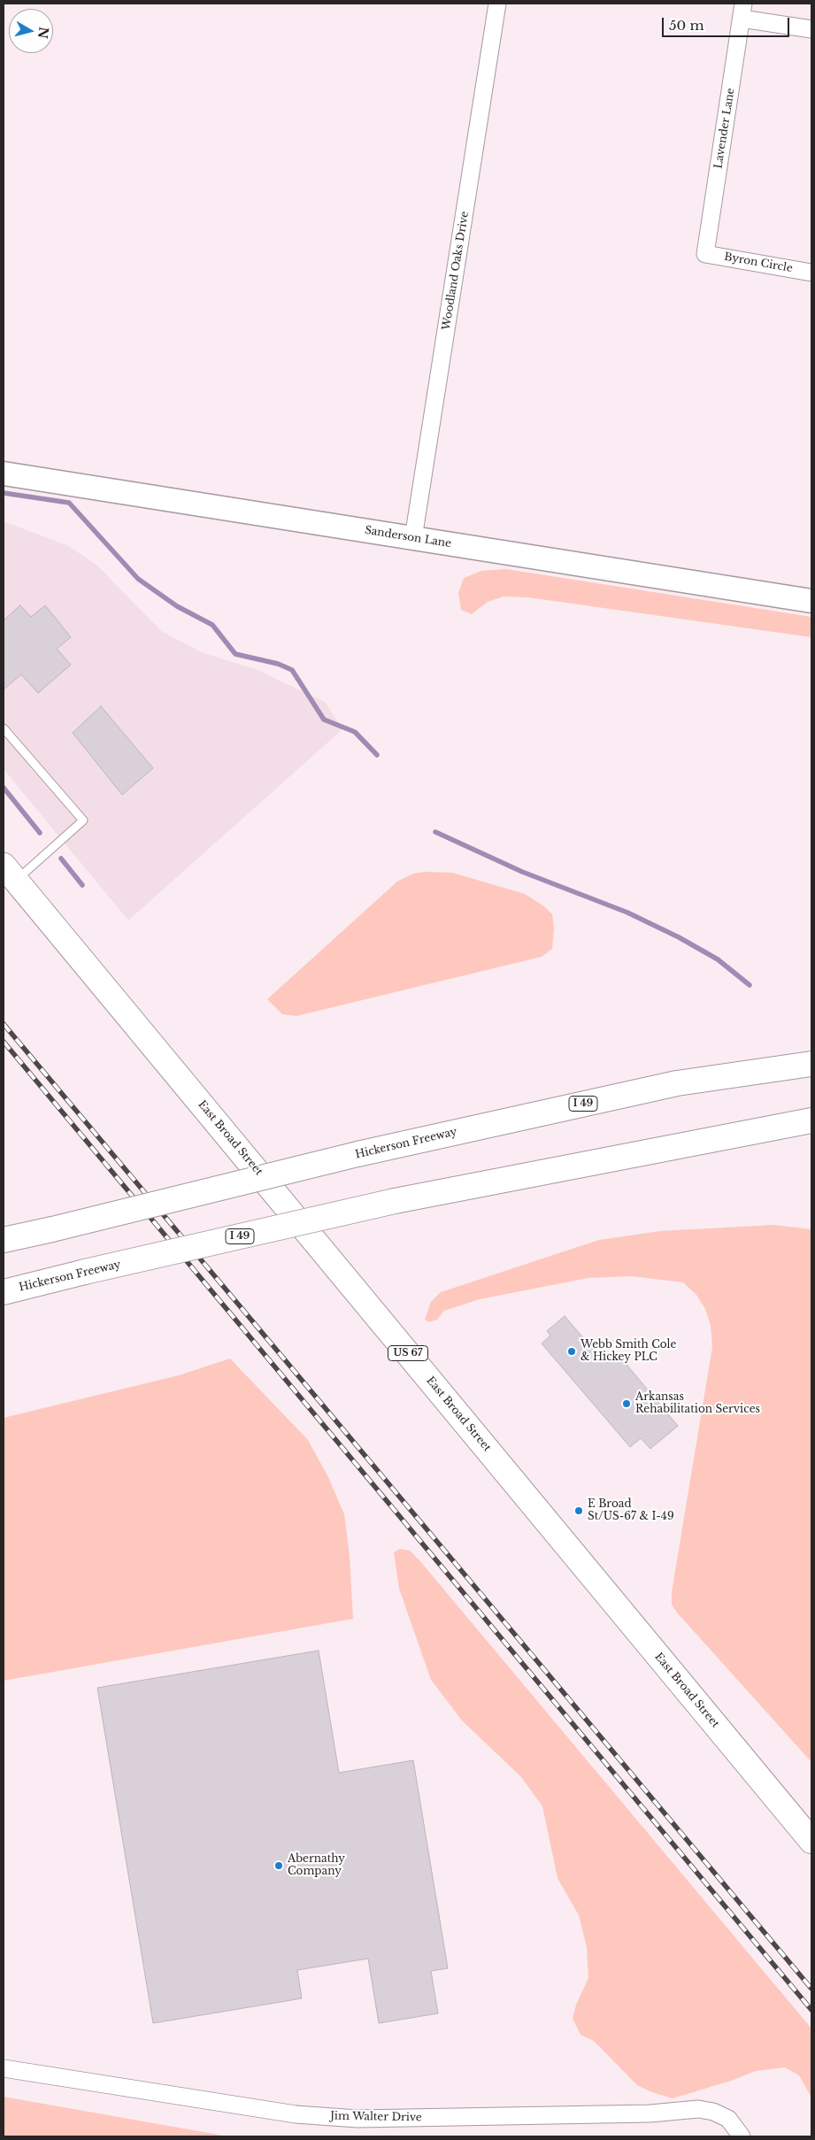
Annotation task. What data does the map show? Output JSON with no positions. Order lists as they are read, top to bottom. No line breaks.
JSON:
{"streets":{"main road":["I 49","East Broad Street","Hickerson Freeway","US 67"],"street":["Lavender Lane","Byron Circle","Woodland Oaks Drive","Sanderson Lane","Jim Walter Drive"]},"crossings":[["Lavender Lane","Byron Circle"],["Woodland Oaks Drive","Sanderson Lane"]],"places":["Webb Smith Cole & Hickey PLC","Arkansas Rehabilitation Services","E Broad St/US-67 & I-49","Abernathy Company"],"scale_bar":"50 m","north":"right"}
